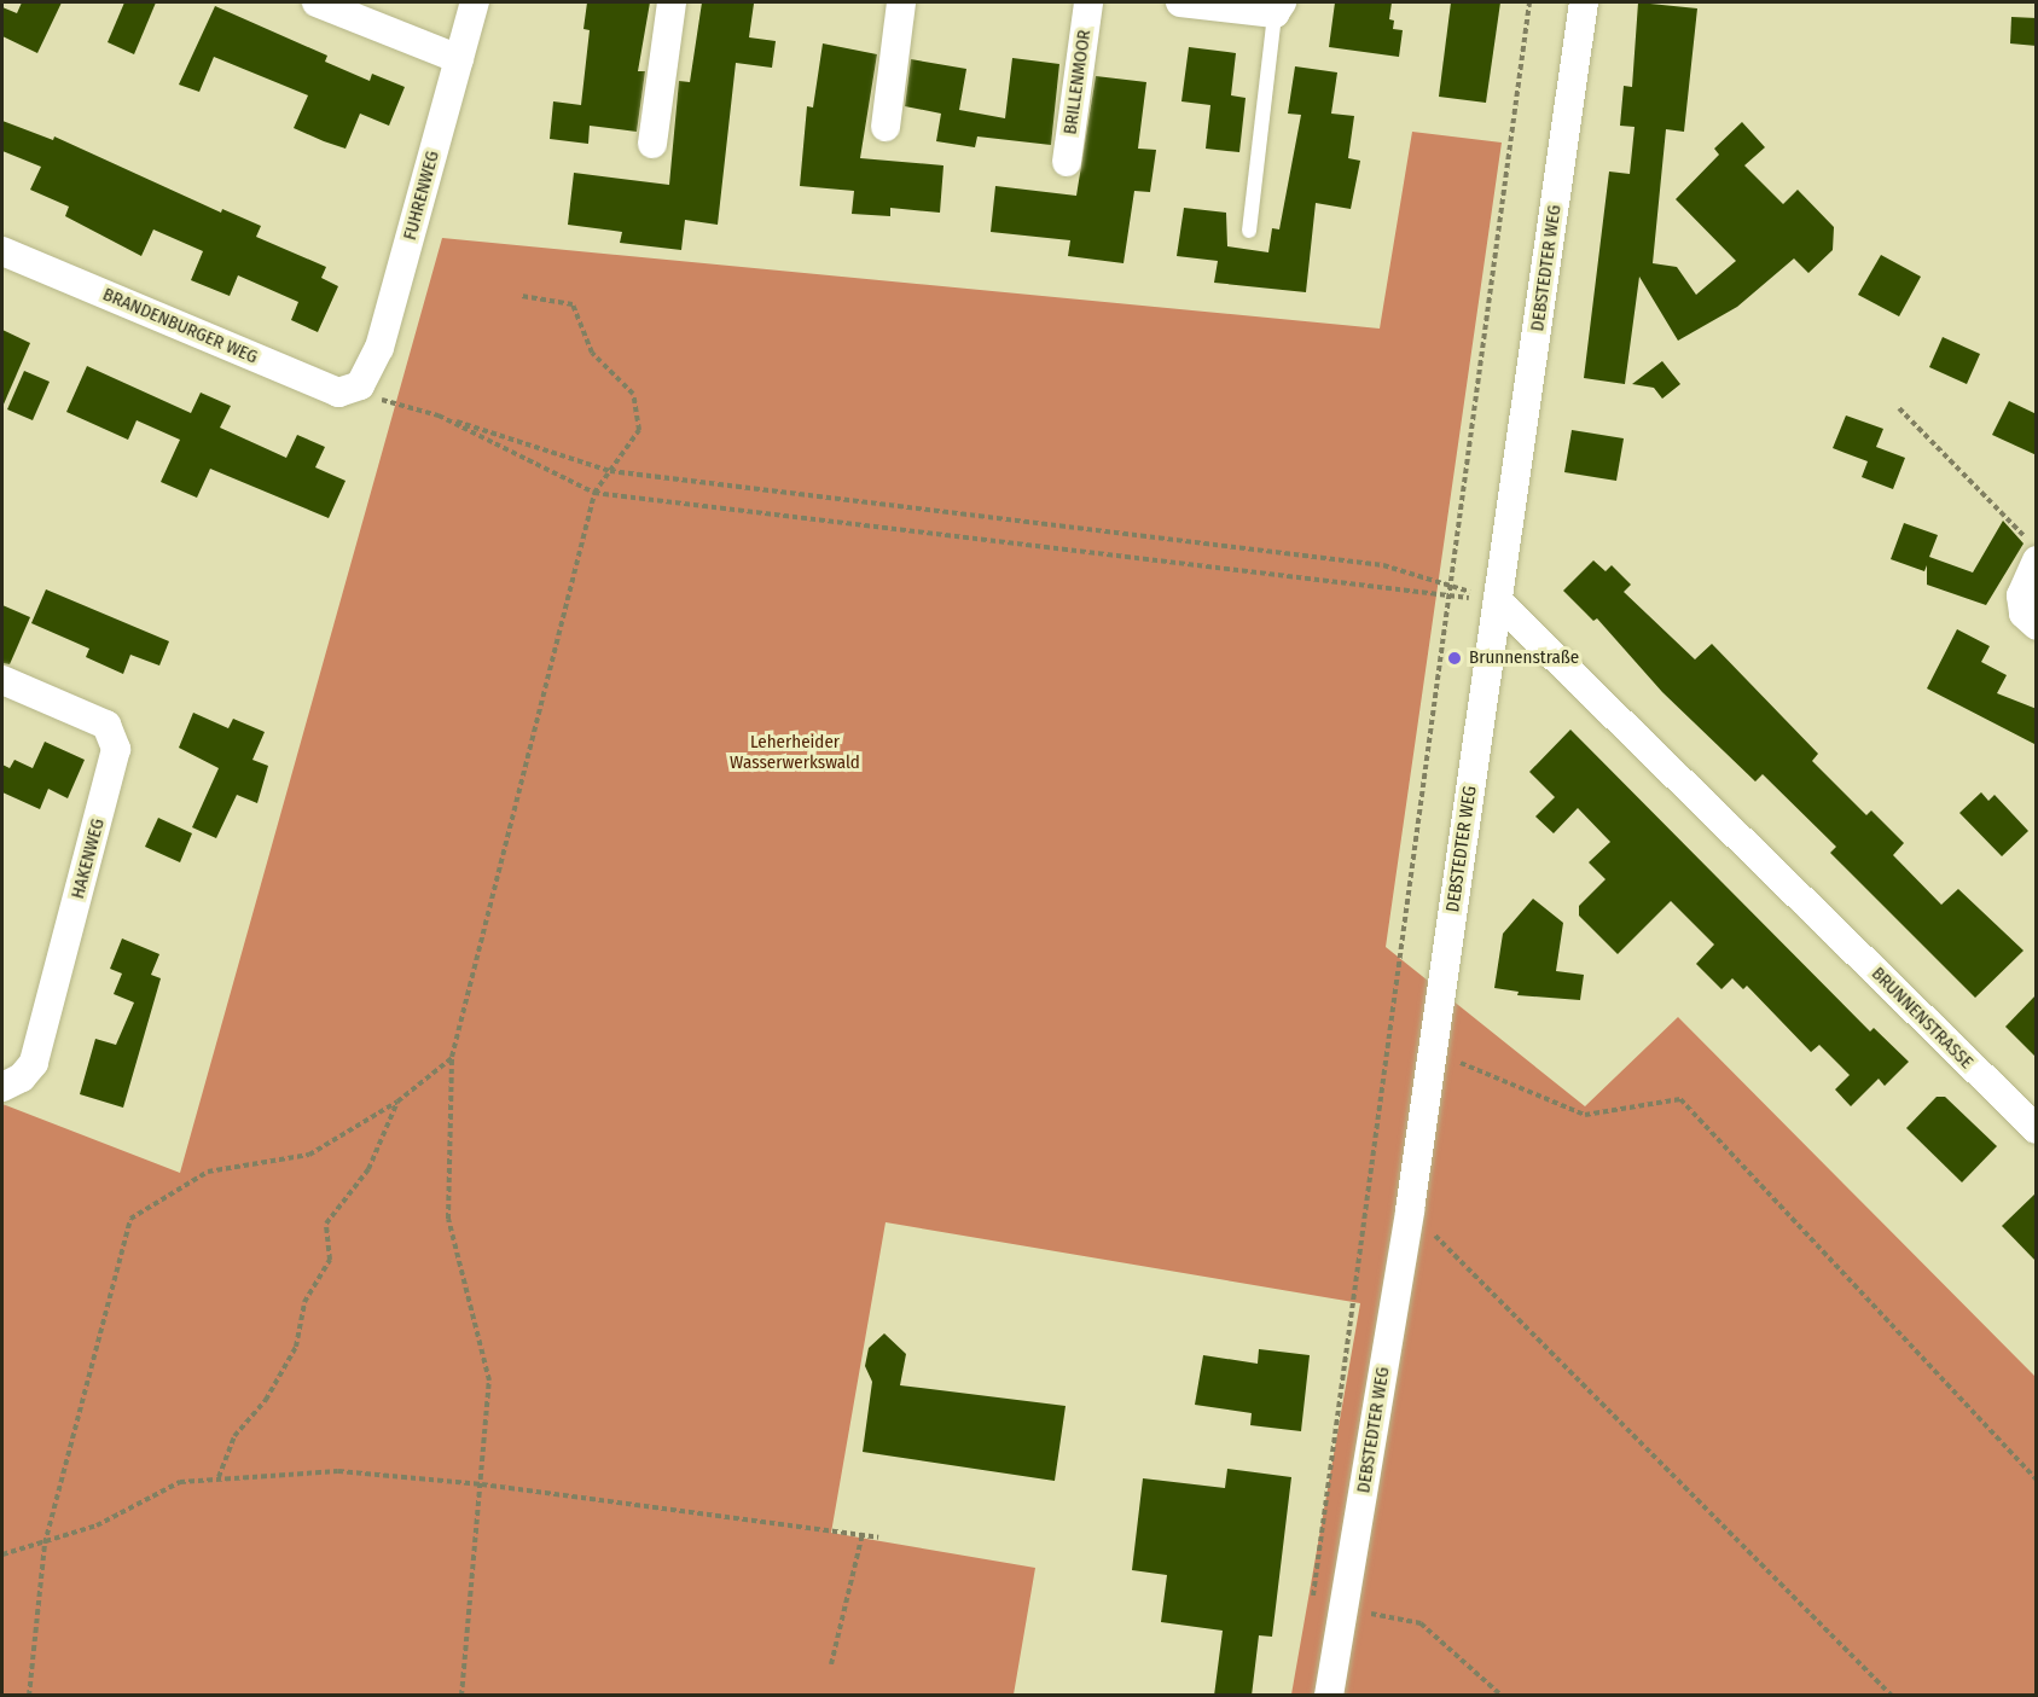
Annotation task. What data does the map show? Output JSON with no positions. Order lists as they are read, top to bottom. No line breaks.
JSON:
{"streets":{"street":["BRILLENMOOR","FUHRENWEG","DEBSTEDTER WEG","BRANDENBURGER WEG","HAKENWEG","BRUNNENSTRASSE"]},"crossings":[["FUHRENWEG","BRANDENBURGER WEG"],["DEBSTEDTER WEG","BRUNNENSTRASSE"]],"parks":["Leherheider Wasserwerkswald"],"places":["Brunnenstraße"]}
